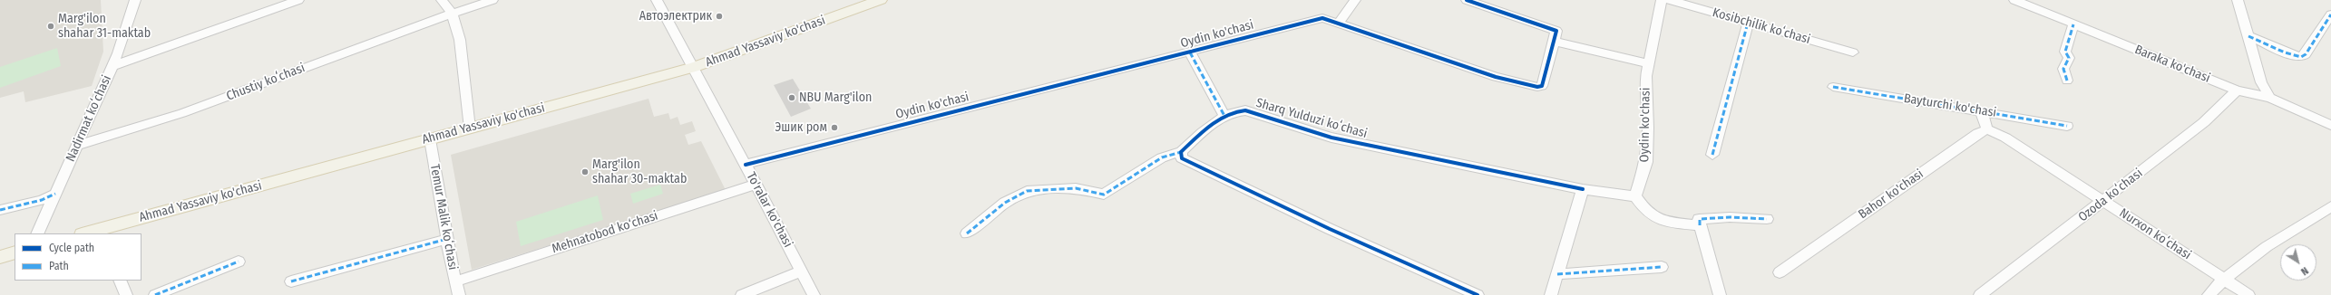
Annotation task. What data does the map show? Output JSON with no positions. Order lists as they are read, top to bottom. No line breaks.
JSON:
{"streets":{"main road":["Ahmad Yassaviy ko'chasi"],"street":["Kosibchilik koʻchasi","Oydin ko'chasi","Baraka ko'chasi","Chustiy koʻchasi","Bayturchi ko'chasi","Nadirmat koʻchasi","Sharq Yulduzi koʻchasi","Bahor ko'chasi","Ozoda koʻchasi","To'ralar ko'chasi","Temur Malik koʻchasi","Mehnatobod ko‘chasi","Nurxon koʻchasi"]},"crossings":[["Oydin ko'chasi","Sharq Yulduzi koʻchasi"],["Oydin ko'chasi","To'ralar ko'chasi"],["Ahmad Yassaviy ko'chasi","To'ralar ko'chasi"],["Ahmad Yassaviy ko'chasi","Temur Malik koʻchasi"],["Baraka ko'chasi","Ozoda koʻchasi"],["Chustiy koʻchasi","Nadirmat koʻchasi"],["Bahor ko'chasi","Nurxon koʻchasi"],["Ozoda koʻchasi","Nurxon koʻchasi"],["To'ralar ko'chasi","Mehnatobod ko‘chasi"],["Temur Malik koʻchasi","Mehnatobod ko‘chasi"]],"places":["Автоэлектрик","Marg'ilon shahar 31-maktab","NBU Marg'ilon","Эшик ром","Marg'ilon shahar 30-maktab"],"legend":["Cycle path","Path"],"north":"bottom right"}
